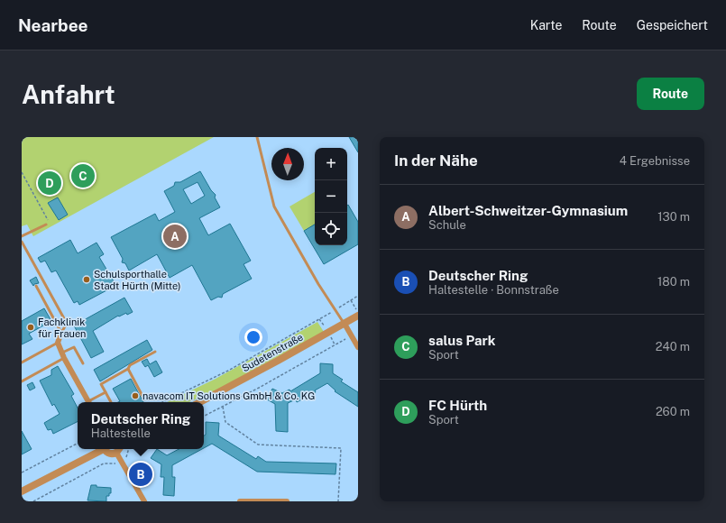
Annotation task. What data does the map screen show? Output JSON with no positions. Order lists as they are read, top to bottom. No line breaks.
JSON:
{"streets":{"street":["Sudetenstraße"]},"places":["Schulsporthalle Stadt Hürth (Mitte)","Fachklinik für Frauen","navacom IT Solutions GmbH & Co. KG"],"north":"top","page":{"header":"Nearbee","nav":["Karte","Route","Gespeichert"],"buttons":"Route","title":"Anfahrt","heading":["In der Nähe","4 Ergebnisse"],"map_buttons":["+","−"],"pins":["C","D","A","B"],"list":[{"mark":"A","name":"Albert-Schweitzer-Gymnasium","note":"Schule","value":"130 m"},{"mark":"B","name":"Deutscher Ring","note":"Haltestelle · Bonnstraße","value":"180 m"},{"mark":"C","name":"salus Park","note":"Sport","value":"240 m"},{"mark":"D","name":"FC Hürth","note":"Sport","value":"260 m"}],"popup":["Deutscher Ring","Haltestelle"]}}
